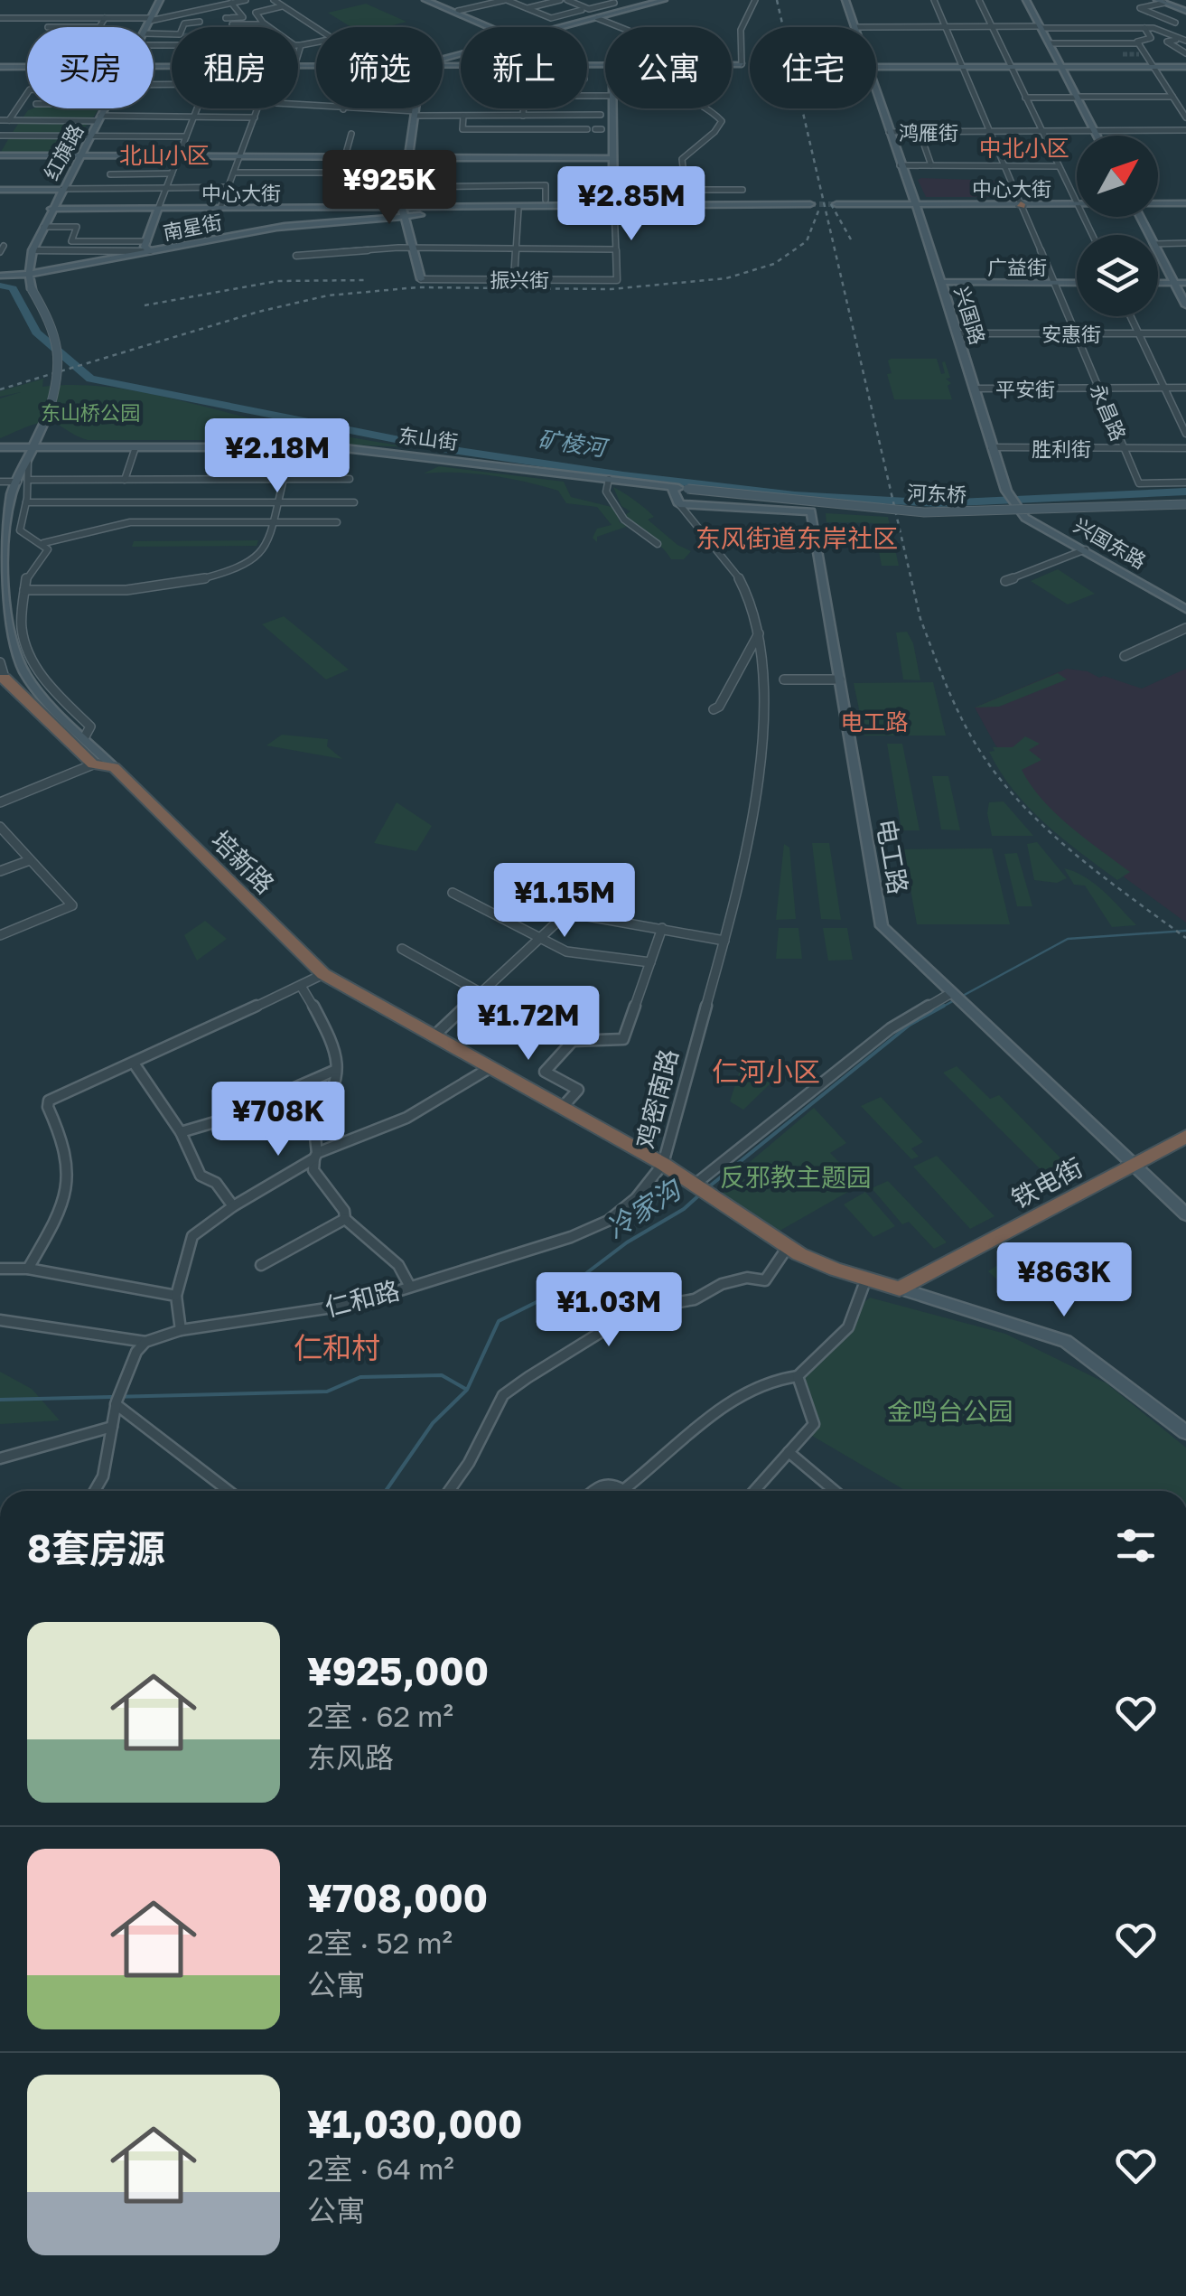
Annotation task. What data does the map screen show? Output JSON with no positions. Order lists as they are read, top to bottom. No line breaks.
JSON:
{"streets":{"highway":["培新路","鸡密南路","铁电街"],"main road":["红旗路","中心大街","南星街","广益街","兴国路","东山街","河东桥","兴国东路","电工路"],"street":["鸿雁街","振兴街","安惠街","平安街","永昌路","胜利街","仁和路"]},"crossings":[["鸿雁街","兴国路"],["红旗路","中心大街"],["红旗路","南星街"],["中心大街","南星街"],["中心大街","兴国路"],["中心大街","永昌路"],["广益街","兴国路"],["广益街","永昌路"],["兴国路","安惠街"],["兴国路","平安街"],["兴国路","胜利街"],["兴国路","兴国东路"],["安惠街","永昌路"],["平安街","永昌路"],["永昌路","胜利街"],["东山街","河东桥"],["东山街","培新路"],["东山街","鸡密南路"],["电工路","鸡密南路"],["电工路","铁电街"],["培新路","鸡密南路"],["培新路","仁和路"],["鸡密南路","铁电街"],["鸡密南路","仁和路"]],"districts":["中北小区","北山小区","东风街道东岸社区","电工路","仁河小区","仁和村"],"water":["矿棱河","冷家沟"],"parks":["东山桥公园","反邪教主题园","金鸣台公园"],"north":"top right","page":{"chip":["买房","租房","筛选","新上","公寓","住宅"],"price":["¥925K","¥2.85M","¥2.18M","¥1.15M","¥1.72M","¥708K","¥863K","¥1.03M"],"heading":"8套房源","list":[{"name":"¥925,000","note":"2室 · 62 m² · 东风路"},{"name":"¥708,000","note":"2室 · 52 m² · 公寓"},{"name":"¥1,030,000","note":"2室 · 64 m² · 公寓"}]}}
